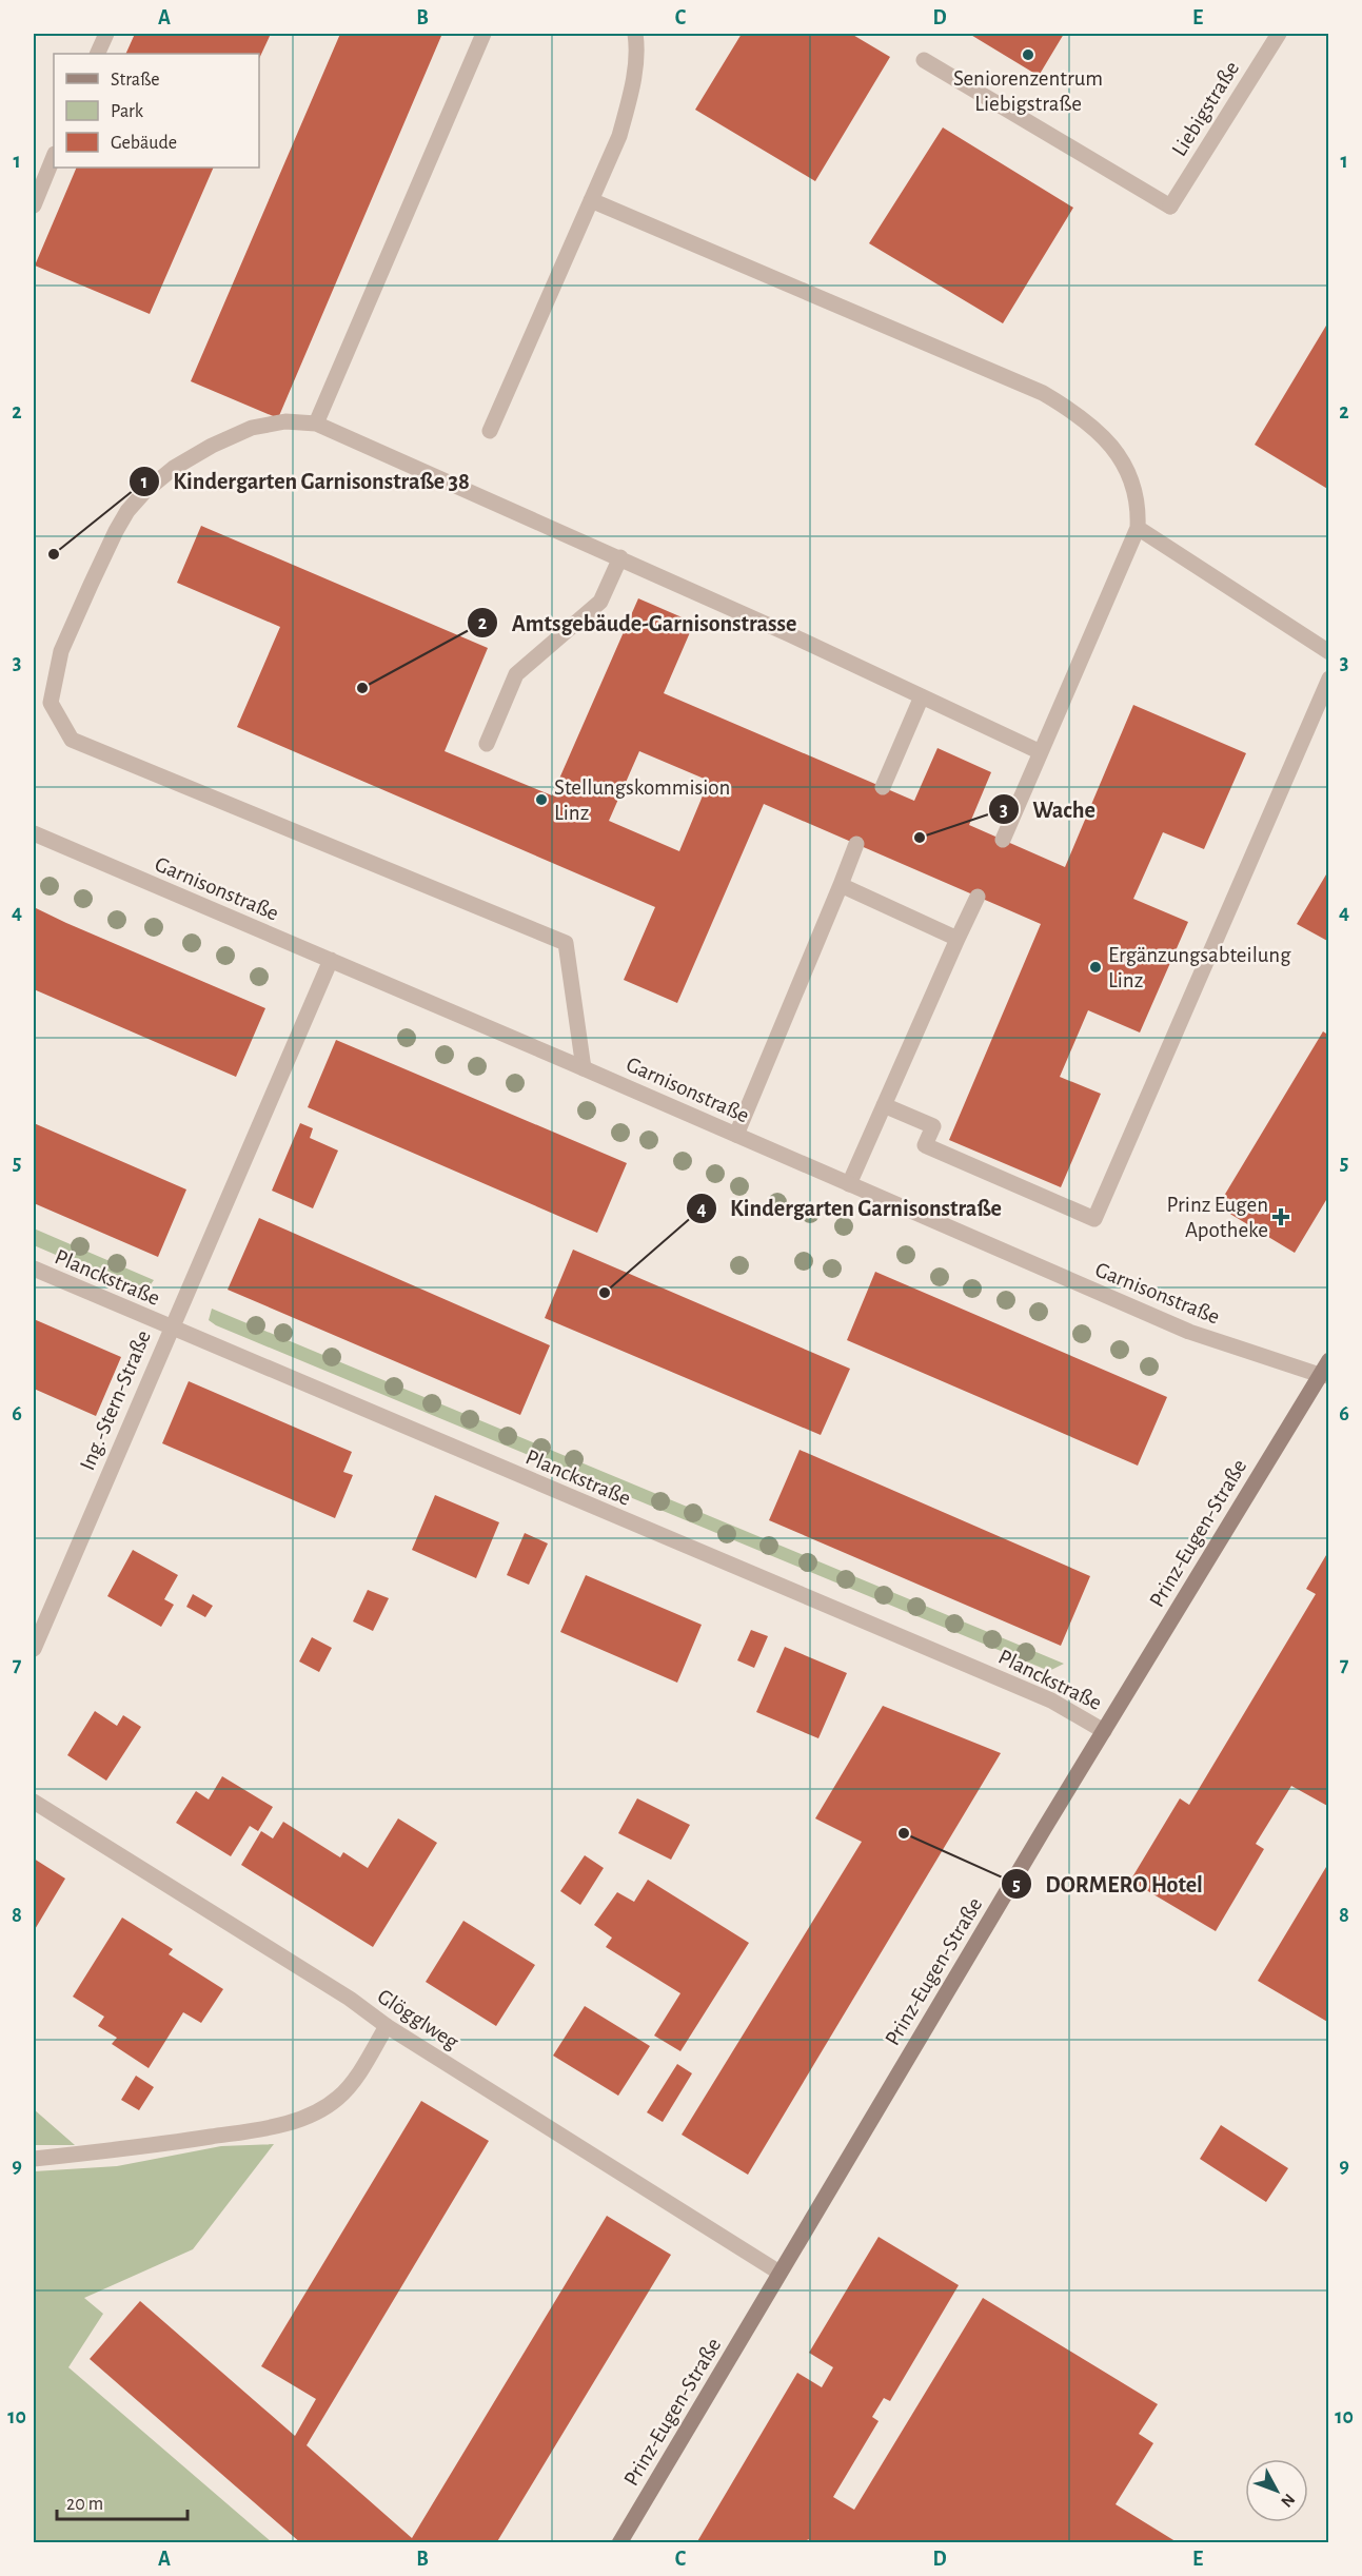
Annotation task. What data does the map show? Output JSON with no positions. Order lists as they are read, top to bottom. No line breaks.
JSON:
{"streets":{"main road":["Prinz-Eugen-Straße"],"street":["Liebigstraße","Garnisonstraße","Planckstraße","Ing.-Stern-Straße","Glögglweg"]},"crossings":[["Garnisonstraße","Ing.-Stern-Straße"],["Garnisonstraße","Prinz-Eugen-Straße"],["Planckstraße","Ing.-Stern-Straße"],["Planckstraße","Prinz-Eugen-Straße"],["Prinz-Eugen-Straße","Glögglweg"]],"places":{"other":["Seniorenzentrum Liebigstraße","Kindergarten Garnisonstraße 38","Amtsgebäude-Garnisonstrasse","Stellungskommision Linz","Wache","Ergänzungsabteilung Linz","Kindergarten Garnisonstraße","DORMERO Hotel"],"health":["Prinz Eugen Apotheke"]},"legend":["Straße","Park","Gebäude"],"scale_bar":"20 m","north":"bottom right","grid":{"columns":["A","B","C","D","E"],"rows":["1","2","3","4","5","6","7","8","9","10"]}}
